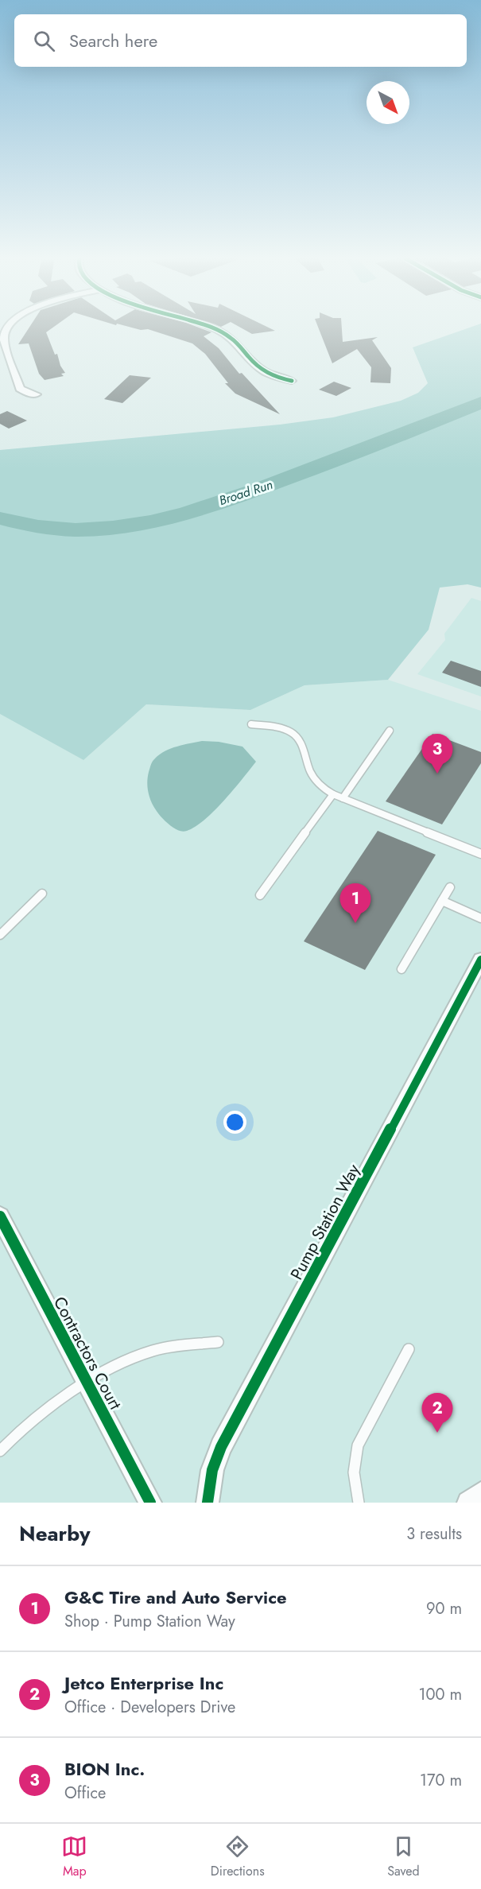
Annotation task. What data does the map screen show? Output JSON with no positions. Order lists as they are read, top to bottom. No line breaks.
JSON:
{"streets":{"street":["Pump Station Way","Contractors Court"]},"water":["Broad Run"],"north":"bottom right","page":{"search":"Search here","pins":["3","1","2"],"heading":["Nearby","3 results"],"list":[{"mark":"1","name":"G&C Tire and Auto Service","note":"Shop · Pump Station Way","value":"90 m"},{"mark":"2","name":"Jetco Enterprise Inc","note":"Office · Developers Drive","value":"100 m"},{"mark":"3","name":"BION Inc.","note":"Office","value":"170 m"}],"nav":["Map","Directions","Saved"]}}
